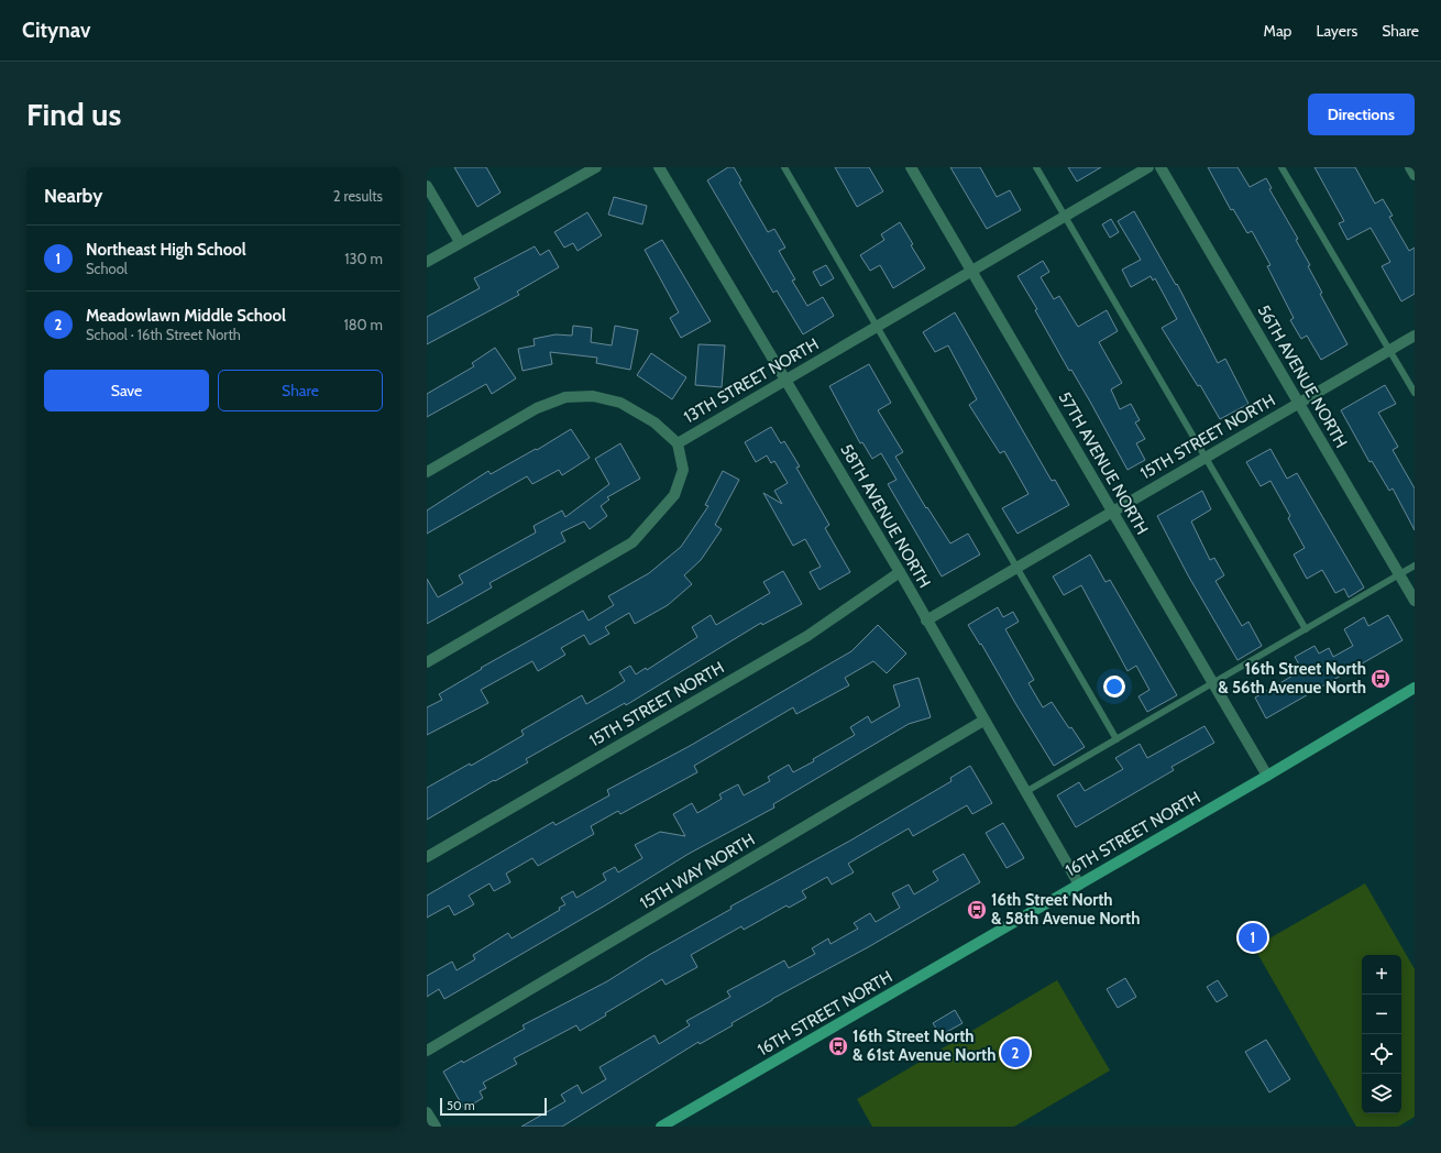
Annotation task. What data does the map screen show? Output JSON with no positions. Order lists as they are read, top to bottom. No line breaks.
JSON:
{"streets":{"street":["56TH AVENUE NORTH","13TH STREET NORTH","15TH STREET NORTH","57TH AVENUE NORTH","58TH AVENUE NORTH","16TH STREET NORTH","15TH WAY NORTH"]},"crossings":[["56TH AVENUE NORTH","15TH STREET NORTH"],["13TH STREET NORTH","57TH AVENUE NORTH"],["13TH STREET NORTH","58TH AVENUE NORTH"],["15TH STREET NORTH","57TH AVENUE NORTH"],["15TH STREET NORTH","58TH AVENUE NORTH"],["57TH AVENUE NORTH","16TH STREET NORTH"],["58TH AVENUE NORTH","16TH STREET NORTH"],["58TH AVENUE NORTH","15TH WAY NORTH"]],"places":{"bus stop":["16th Street North & 56th Avenue North","16th Street North & 58th Avenue North","16th Street North & 61st Avenue North"]},"scale_bar":"50 m","page":{"header":"Citynav","nav":["Map","Layers","Share"],"buttons":["Directions",["Save","Share"]],"title":"Find us","heading":["Nearby","2 results"],"list":[{"mark":"1","name":"Northeast High School","note":"School","value":"130 m"},{"mark":"2","name":"Meadowlawn Middle School","note":"School · 16th Street North","value":"180 m"}],"pins":["1","2"],"map_buttons":["+","−"],"scale":"50 m"}}
